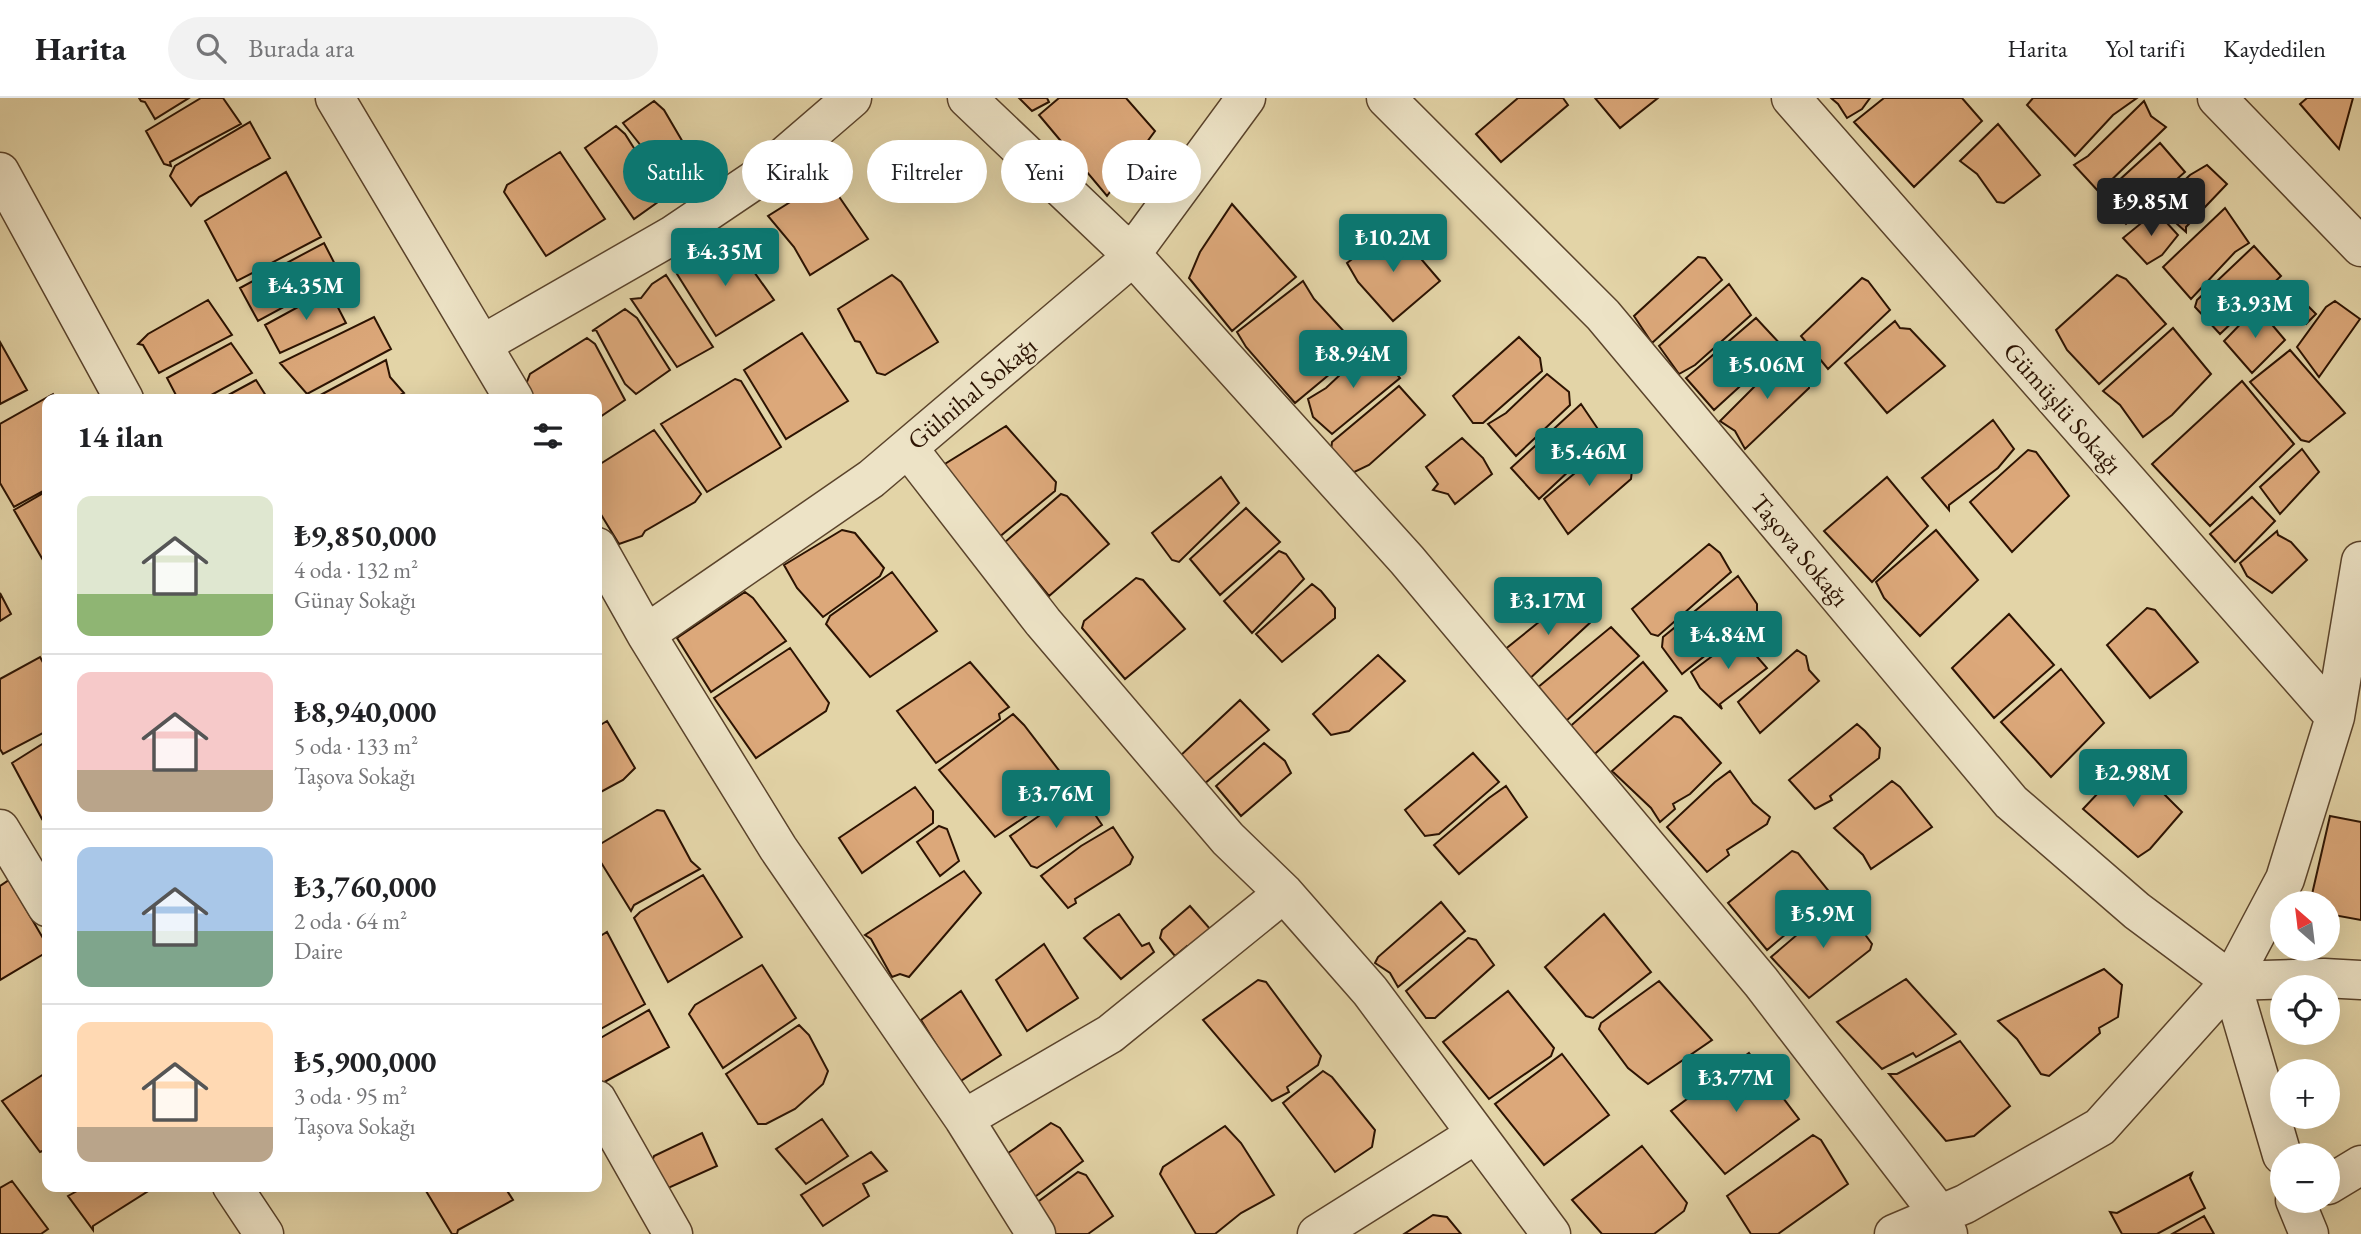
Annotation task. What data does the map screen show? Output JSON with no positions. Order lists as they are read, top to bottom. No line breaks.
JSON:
{"streets":{"street":["Gülnihal Sokağı","Gümüşlü Sokağı","Taşova Sokağı"]},"north":"top left","page":{"header":"Harita","search":"Burada ara","nav":["Harita","Yol tarifi","Kaydedilen"],"chip":["Satılık","Kiralık","Filtreler","Yeni","Daire"],"price":["₺9.85M","₺10.2M","₺4.35M","₺4.35M","₺3.93M","₺8.94M","₺5.06M","₺5.46M","₺3.17M","₺4.84M","₺2.98M","₺3.76M","₺5.9M","₺3.77M"],"heading":"14 ilan","list":[{"name":"₺9,850,000","note":"4 oda · 132 m² · Günay Sokağı"},{"name":"₺8,940,000","note":"5 oda · 133 m² · Taşova Sokağı"},{"name":"₺3,760,000","note":"2 oda · 64 m² · Daire"},{"name":"₺5,900,000","note":"3 oda · 95 m² · Taşova Sokağı"}],"map_buttons":["+","−"]}}
